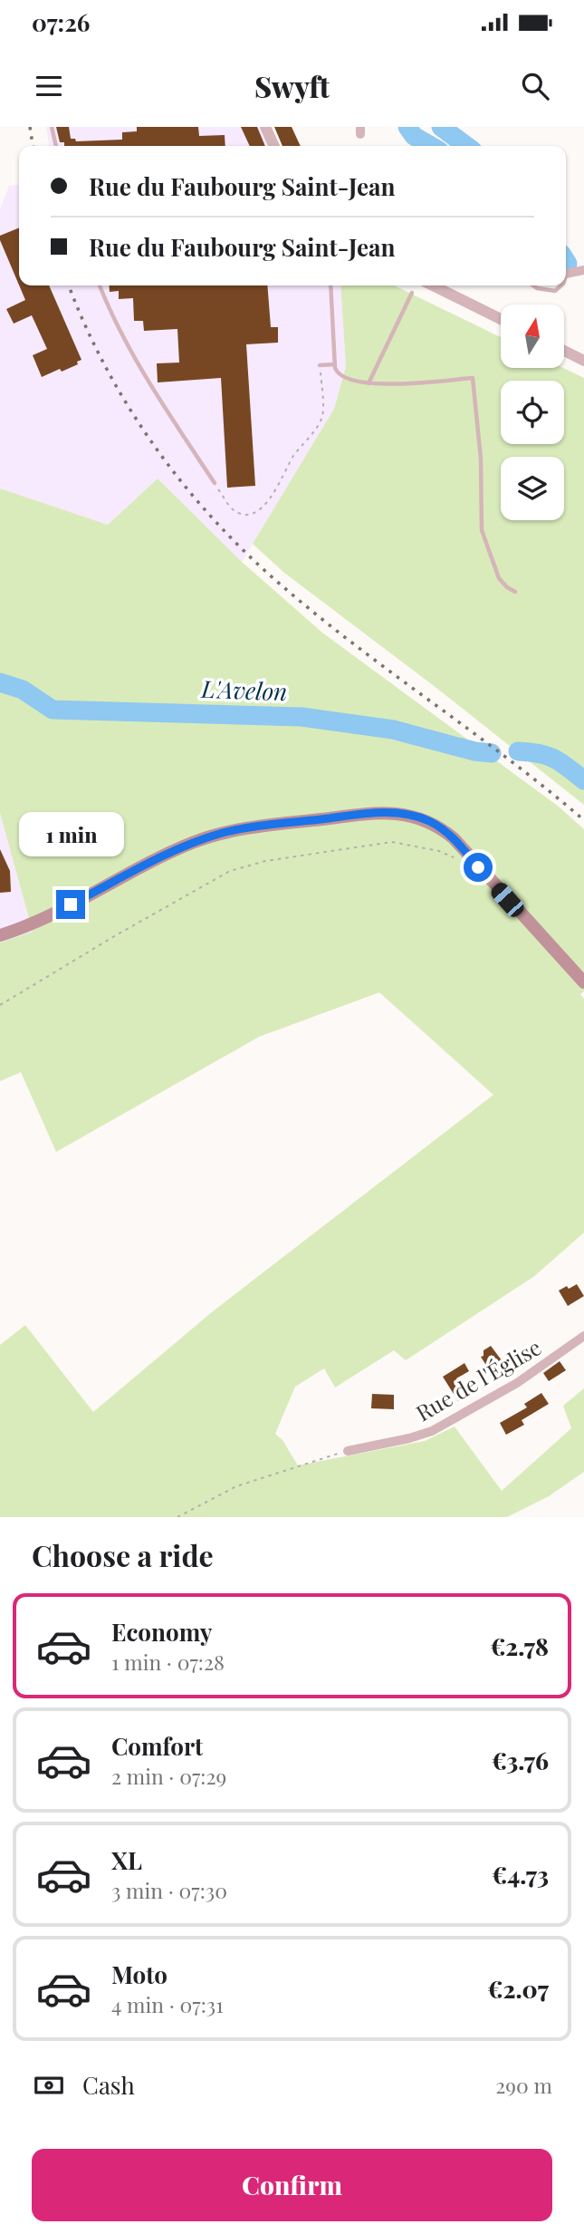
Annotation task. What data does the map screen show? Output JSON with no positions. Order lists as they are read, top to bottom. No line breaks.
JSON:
{"streets":{"street":["Rue de l'Église"]},"water":["L'Avelon"],"north":"top","page":{"status":"07:26","header":"Swyft","banner":["Rue du Faubourg Saint-Jean","Rue du Faubourg Saint-Jean"],"bubble":"1 min","heading":"Choose a ride","list":[{"name":"Economy","note":"1 min · 07:28","value":"€2.78"},{"name":"Comfort","note":"2 min · 07:29","value":"€3.76"},{"name":"XL","note":"3 min · 07:30","value":"€4.73"},{"name":"Moto","note":"4 min · 07:31","value":"€2.07"}],"pay":["Cash","290 m"],"buttons":"Confirm"}}
